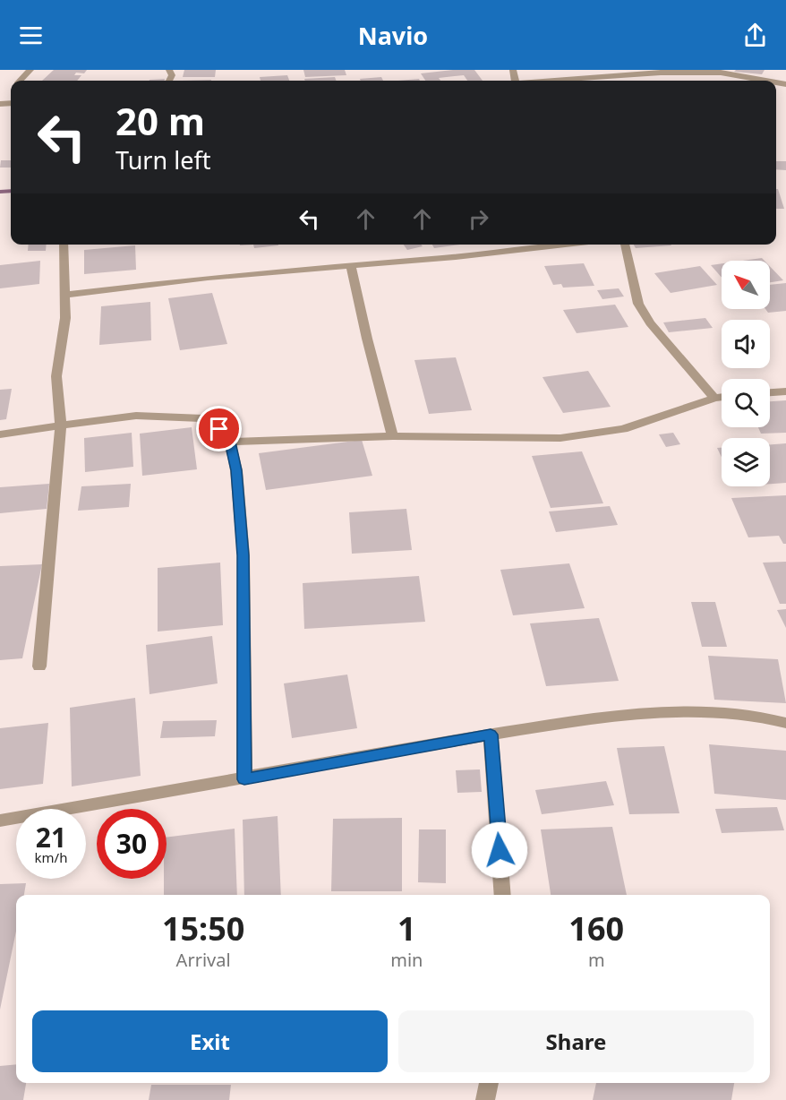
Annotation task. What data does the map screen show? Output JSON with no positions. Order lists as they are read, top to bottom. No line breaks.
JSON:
{"north":"top left","page":{"header":"Navio","turn":["20 m","Turn left"],"speed":"21 km/h","limit":"30","eta":["15:50","Arrival","1","min","160","m"],"buttons":["Exit","Share"]}}
